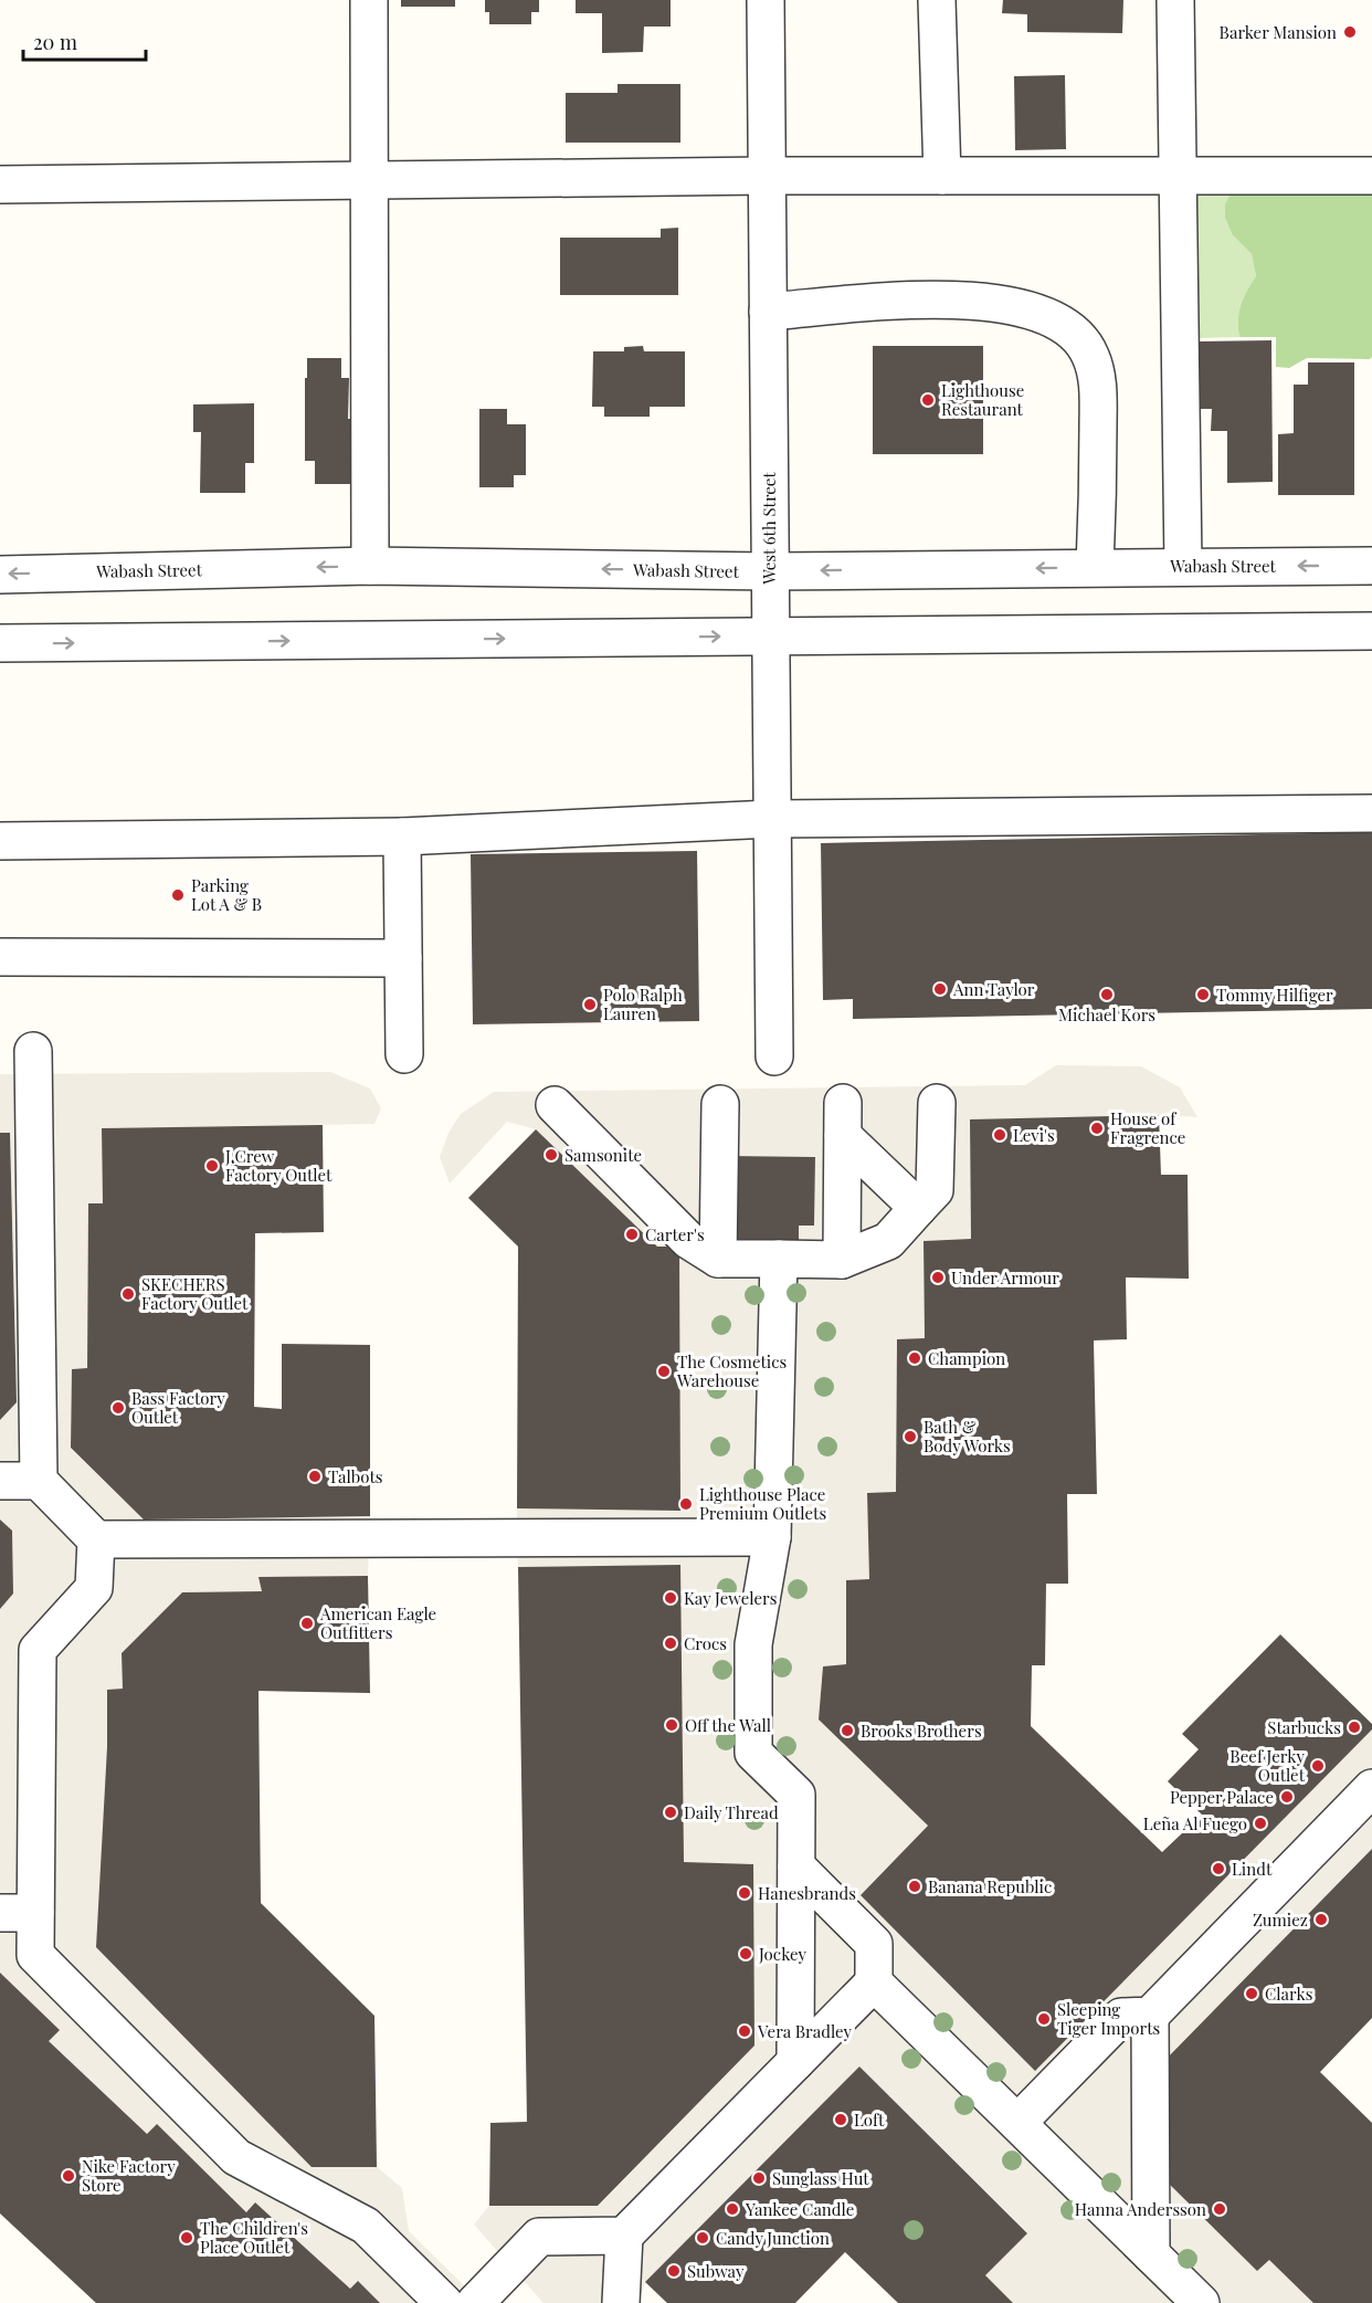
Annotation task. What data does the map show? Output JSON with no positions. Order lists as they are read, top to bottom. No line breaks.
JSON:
{"streets":{"street":["West 6th Street","Wabash Street"]},"crossings":[["West 6th Street","Wabash Street"]],"places":["Barker Mansion","Lighthouse Restaurant","Parking Lot A & B","Ann Taylor","Michael Kors","Tommy Hilfiger","Polo Ralph Lauren","House of Fragrence","Levi's","Samsonite","J.Crew Factory Outlet","Carter's","Under Armour","SKECHERS Factory Outlet","Champion","The Cosmetics Warehouse","Bass Factory Outlet","Bath & Body Works","Talbots","Lighthouse Place Premium Outlets","Kay Jewelers","American Eagle Outfitters","Crocs","Off the Wall","Starbucks","Brooks Brothers","Beef Jerky Outlet","Pepper Palace","Daily Thread","Leña Al Fuego","Lindt","Banana Republic","Hanesbrands","Zumiez","Jockey","Clarks","Sleeping Tiger Imports","Vera Bradley","Loft","Nike Factory Store","Sunglass Hut","Yankee Candle","Hanna Andersson","The Children's Place Outlet","Candy Junction","Subway"],"scale_bar":"20 m"}
